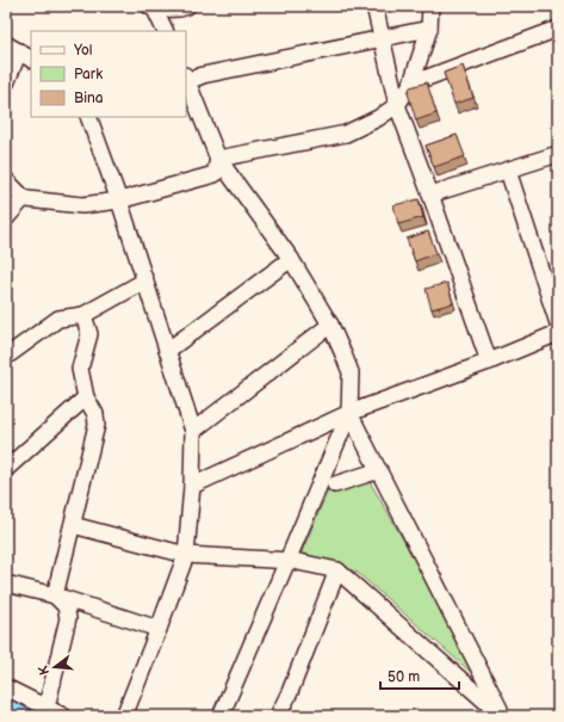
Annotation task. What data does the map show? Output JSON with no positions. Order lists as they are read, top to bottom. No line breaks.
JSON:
{"legend":["Yol","Park","Bina"],"scale_bar":"50 m","north":"left"}
